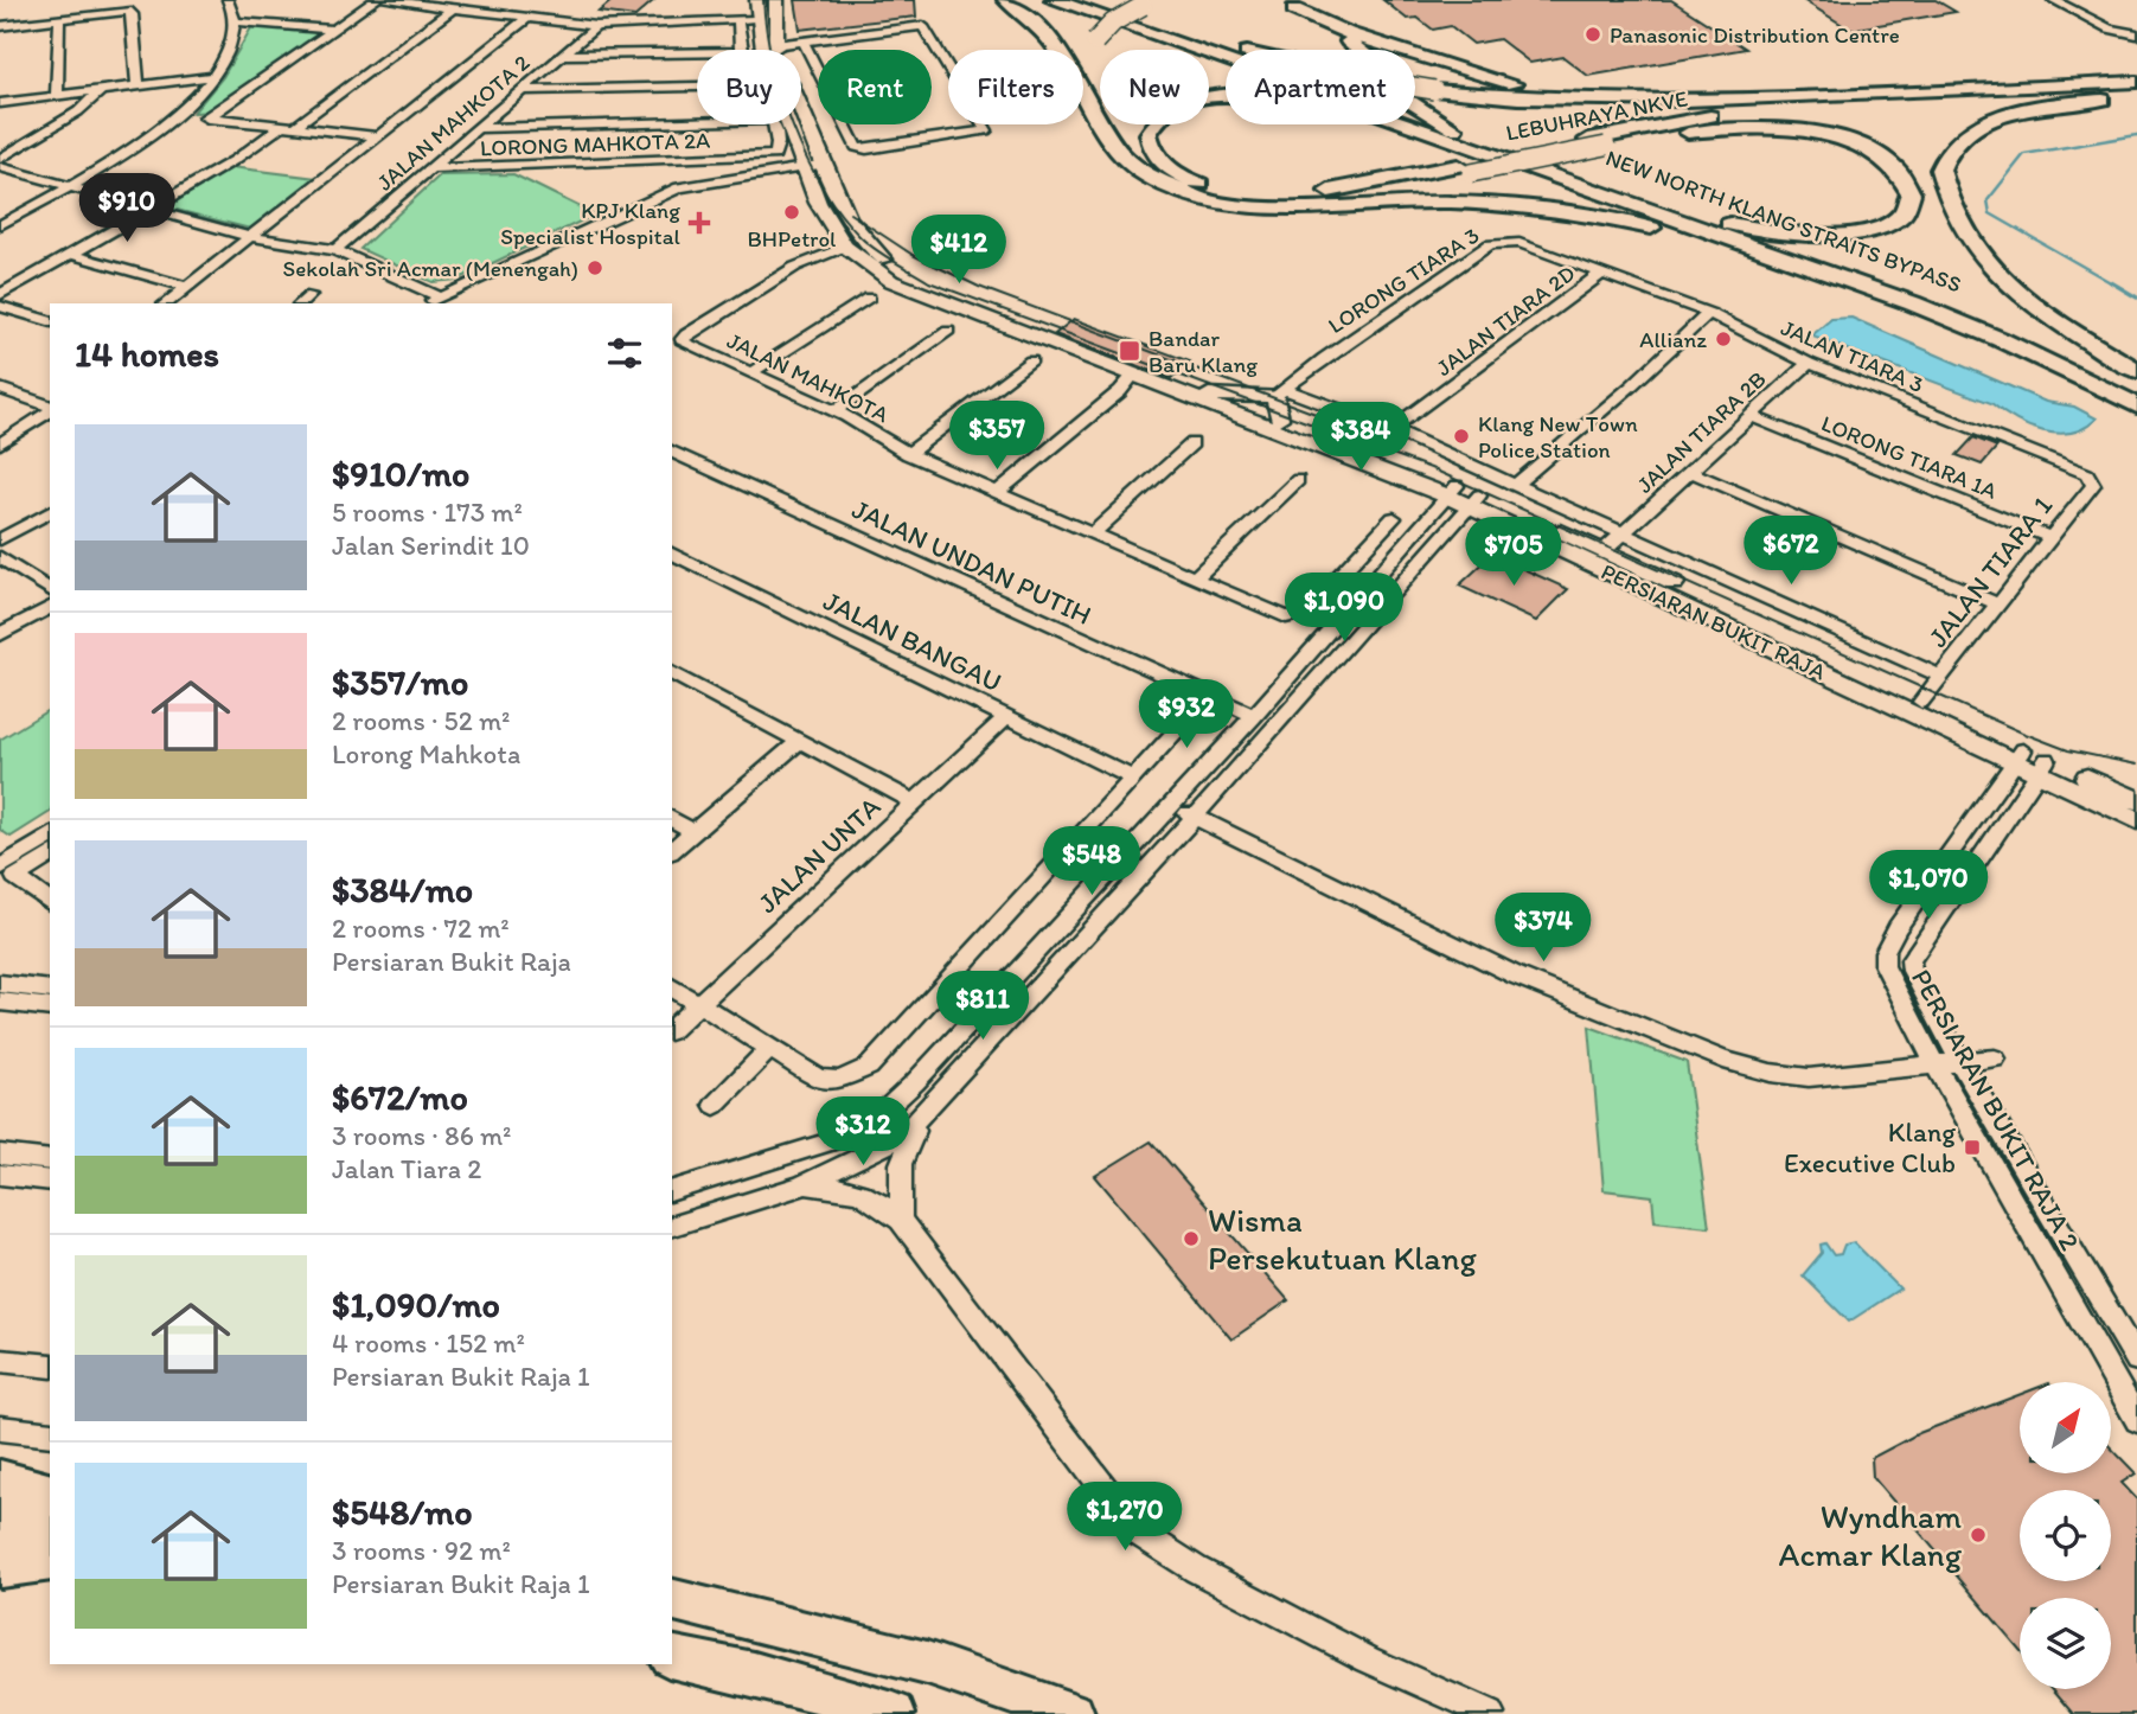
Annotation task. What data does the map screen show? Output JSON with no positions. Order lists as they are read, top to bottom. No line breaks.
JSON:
{"streets":{"highway":["LEBUHRAYA NKVE","NEW NORTH KLANG STRAITS BYPASS"],"main road":["PERSIARAN BUKIT RAJA"],"street":["JALAN MAHKOTA 2","LORONG MAHKOTA 2A","LORONG TIARA 3","JALAN TIARA 2D","JALAN TIARA 3","JALAN MAHKOTA","JALAN TIARA 2B","LORONG TIARA 1A","JALAN UNDAN PUTIH","JALAN TIARA 1","JALAN BANGAU","JALAN UNTA","PERSIARAN BUKIT RAJA 2"]},"crossings":[["JALAN MAHKOTA 2","LORONG MAHKOTA 2A"],["LORONG TIARA 3","JALAN TIARA 2D"],["LORONG TIARA 3","JALAN TIARA 3"],["JALAN TIARA 2D","JALAN TIARA 3"],["JALAN TIARA 3","JALAN TIARA 2B"],["JALAN TIARA 3","JALAN TIARA 1"],["JALAN MAHKOTA","PERSIARAN BUKIT RAJA"],["JALAN TIARA 2B","LORONG TIARA 1A"],["JALAN TIARA 2B","PERSIARAN BUKIT RAJA"],["LORONG TIARA 1A","JALAN TIARA 1"],["JALAN TIARA 1","PERSIARAN BUKIT RAJA"],["PERSIARAN BUKIT RAJA","PERSIARAN BUKIT RAJA 2"],["JALAN BANGAU","JALAN UNTA"]],"places":{"other":["Panasonic Distribution Centre","BHPetrol","Sekolah Sri Acmar (Menengah)","Allianz","Klang New Town Police Station","Wisma Persekutuan Klang","Wyndham Acmar Klang"],"health":["KPJ Klang Specialist Hospital"],"transit":["Bandar Baru Klang","Klang Executive Club"]},"north":"top right","page":{"chip":["Buy","Rent","Filters","New","Apartment"],"price":["$910","$412","$357","$384","$672","$705","$1,090","$932","$548","$1,070","$374","$811","$312","$1,270"],"heading":"14 homes","list":[{"name":"$910/mo","note":"5 rooms · 173 m² · Jalan Serindit 10"},{"name":"$357/mo","note":"2 rooms · 52 m² · Lorong Mahkota"},{"name":"$384/mo","note":"2 rooms · 72 m² · Persiaran Bukit Raja"},{"name":"$672/mo","note":"3 rooms · 86 m² · Jalan Tiara 2"},{"name":"$1,090/mo","note":"4 rooms · 152 m² · Persiaran Bukit Raja 1"},{"name":"$548/mo","note":"3 rooms · 92 m² · Persiaran Bukit Raja 1"}]}}
